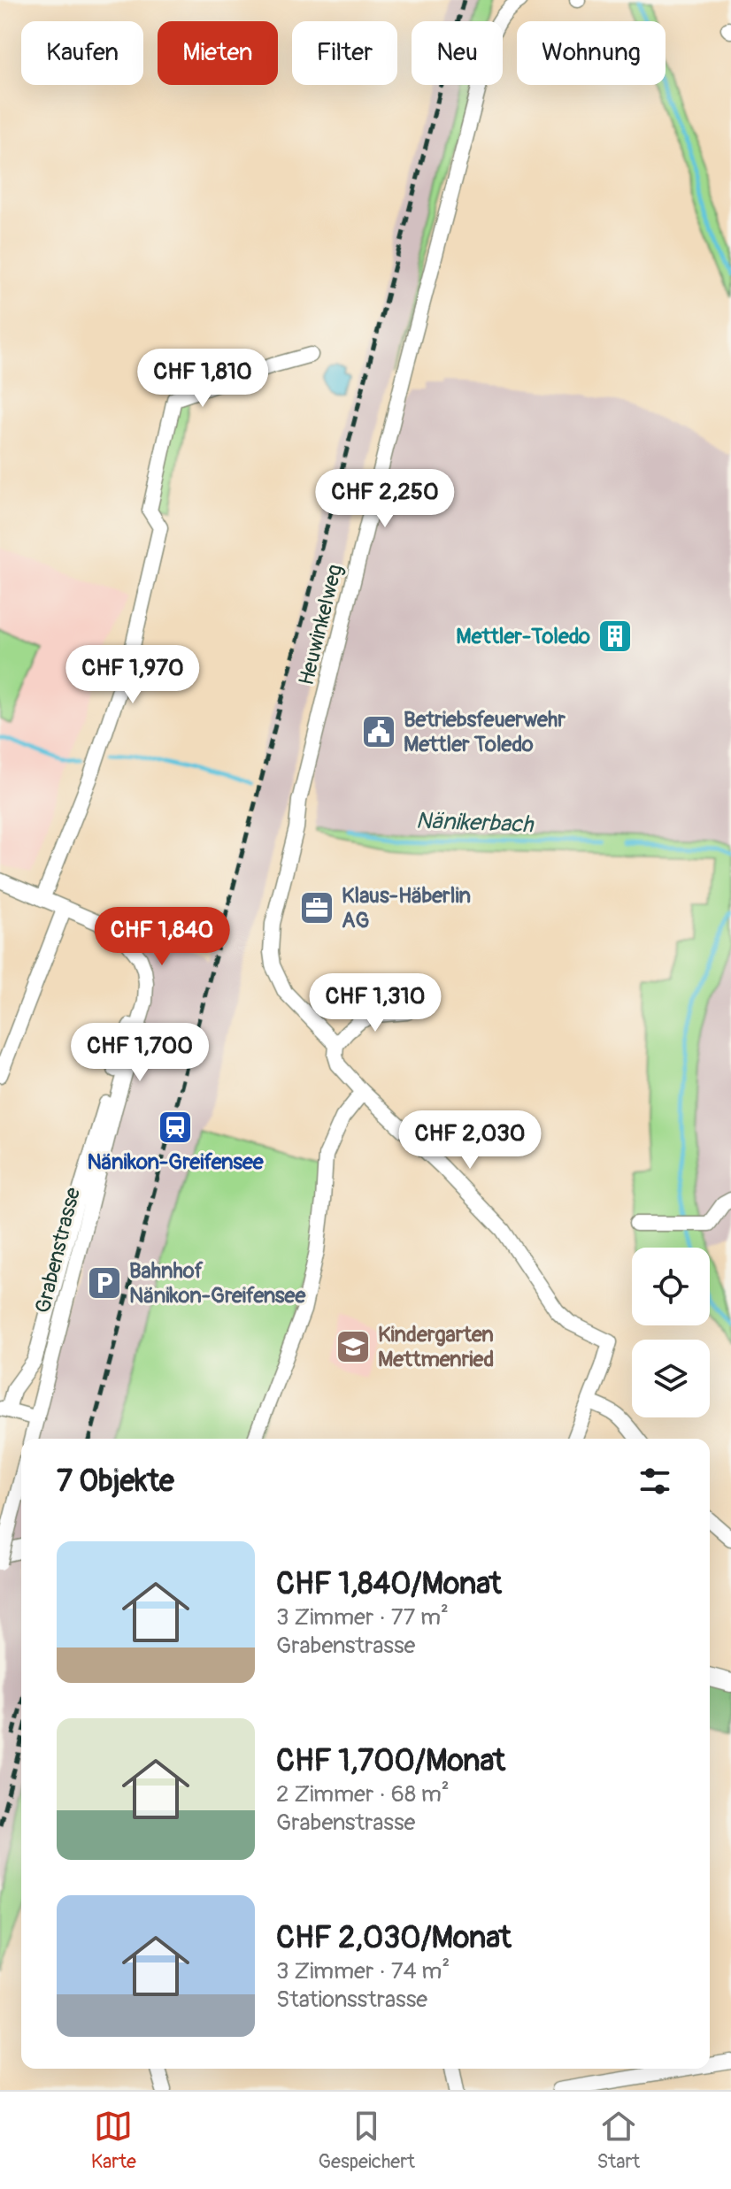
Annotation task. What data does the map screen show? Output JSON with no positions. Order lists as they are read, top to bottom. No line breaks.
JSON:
{"streets":{"street":["Heuwinkelweg","Grabenstrasse"]},"water":["Nänikerbach"],"places":{"building":["Mettler-Toledo"],"public building":["Betriebsfeuerwehr Mettler Toledo"],"office":["Klaus-Häberlin AG"],"station":["Nänikon-Greifensee"],"parking":["Bahnhof Nänikon-Greifensee"],"school or university":["Kindergarten Mettmenried"]},"page":{"chip":["Kaufen","Mieten","Filter","Neu","Wohnung"],"price":["CHF 1,810","CHF 2,250","CHF 1,970","CHF 1,840","CHF 1,310","CHF 1,700","CHF 2,030"],"heading":"7 Objekte","list":[{"name":"CHF 1,840/Monat","note":"3 Zimmer · 77 m² · Grabenstrasse"},{"name":"CHF 1,700/Monat","note":"2 Zimmer · 68 m² · Grabenstrasse"},{"name":"CHF 2,030/Monat","note":"3 Zimmer · 74 m² · Stationsstrasse"}],"tabs":["Karte","Gespeichert","Start"]}}
